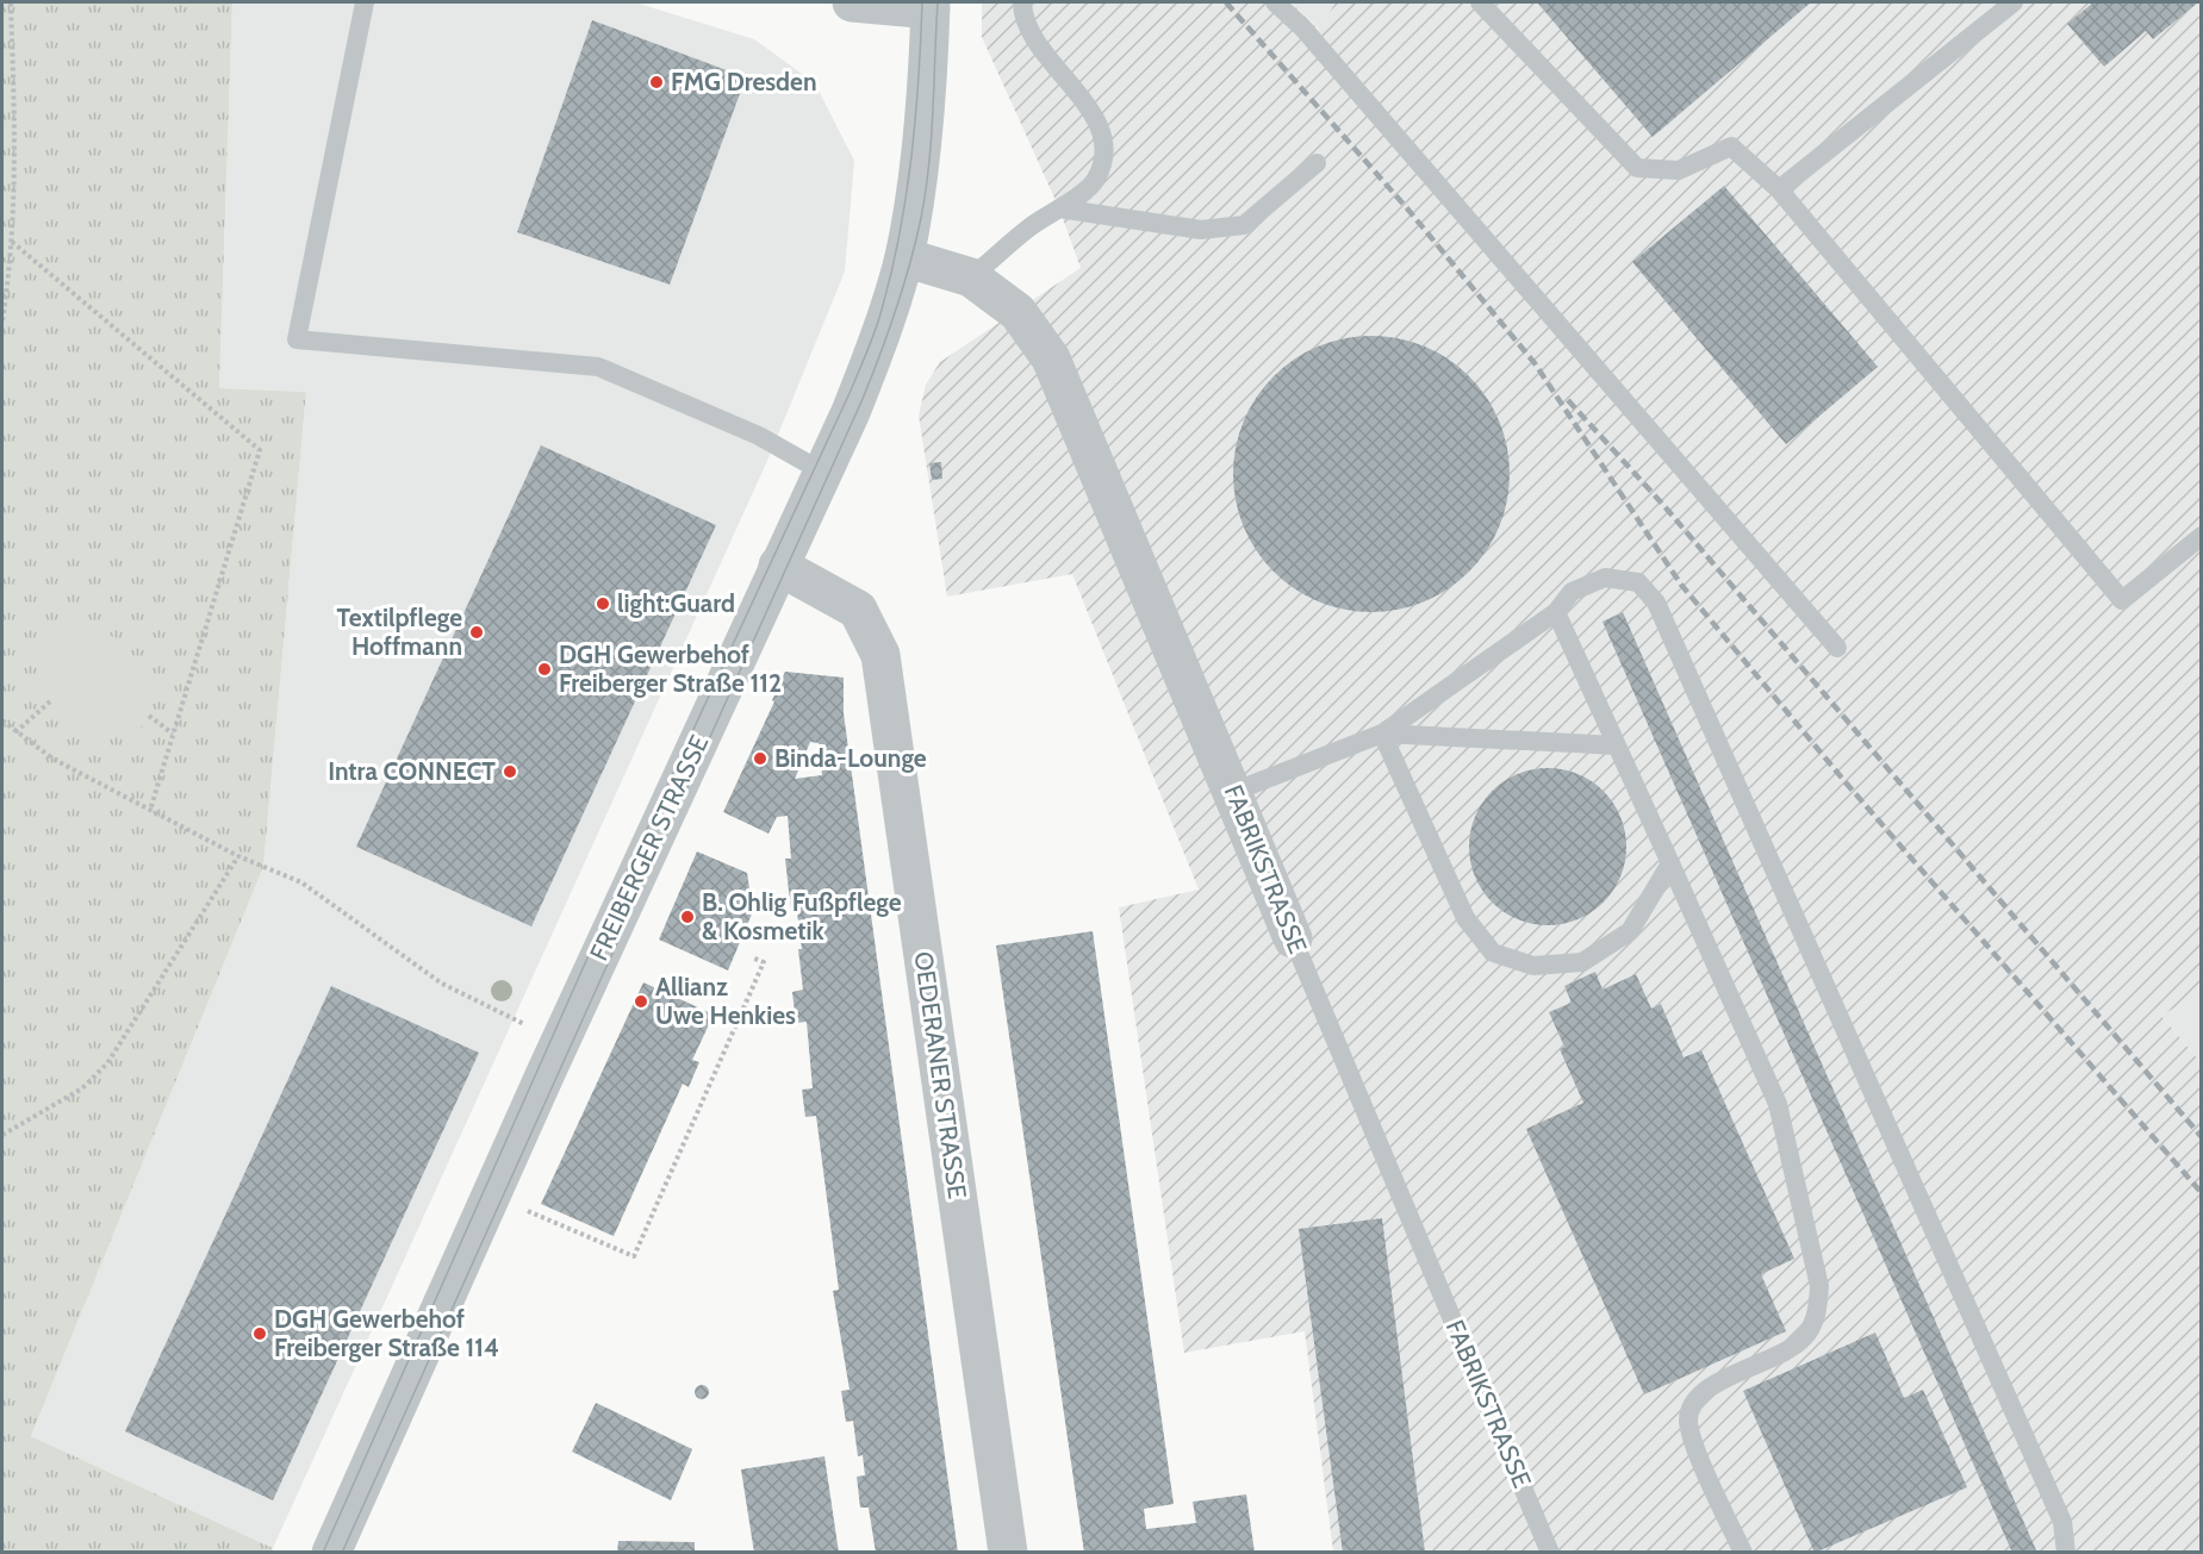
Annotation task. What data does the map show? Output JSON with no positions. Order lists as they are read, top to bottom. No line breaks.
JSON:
{"streets":{"street":["FREIBERGER STRASSE","FABRIKSTRASSE","OEDERANER STRASSE"]},"crossings":[["FREIBERGER STRASSE","FABRIKSTRASSE"],["FREIBERGER STRASSE","OEDERANER STRASSE"]],"places":["FMG Dresden","light:Guard","Textilpflege Hoffmann","DGH Gewerbehof Freiberger Straße 112","Binda-Lounge","Intra CONNECT","B. Ohlig Fußpflege & Kosmetik","Allianz Uwe Henkies","DGH Gewerbehof Freiberger Straße 114"]}
